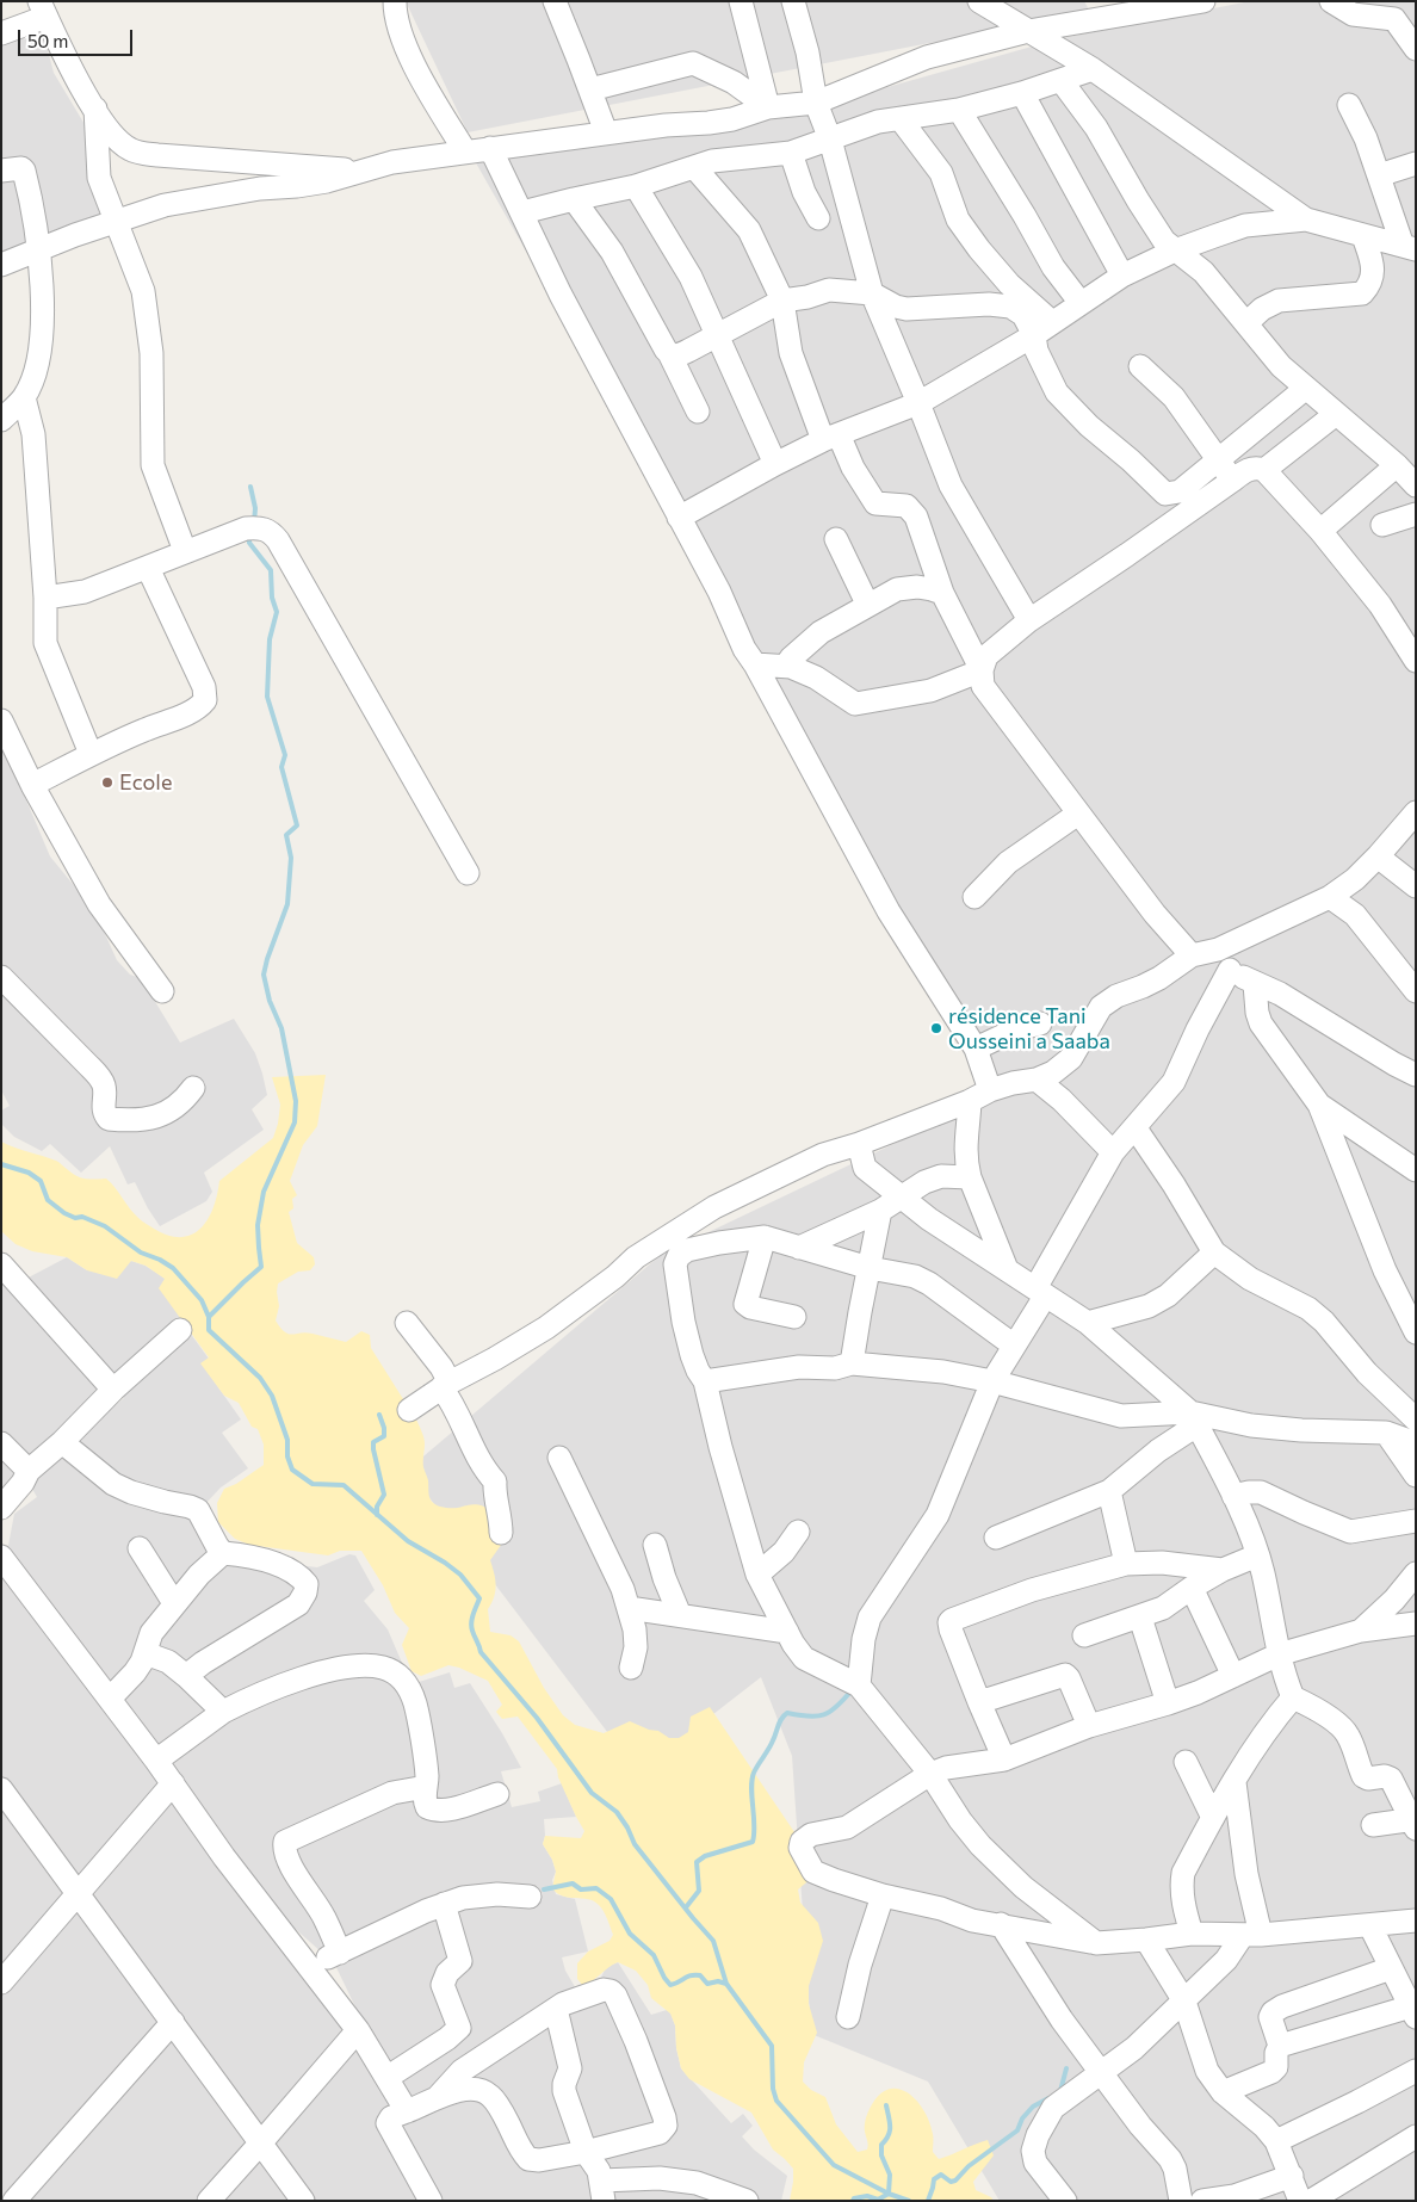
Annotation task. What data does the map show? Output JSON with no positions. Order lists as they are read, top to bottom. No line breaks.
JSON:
{"places":["Ecole","résidence Tani Ousseini a Saaba"],"scale_bar":"50 m"}
